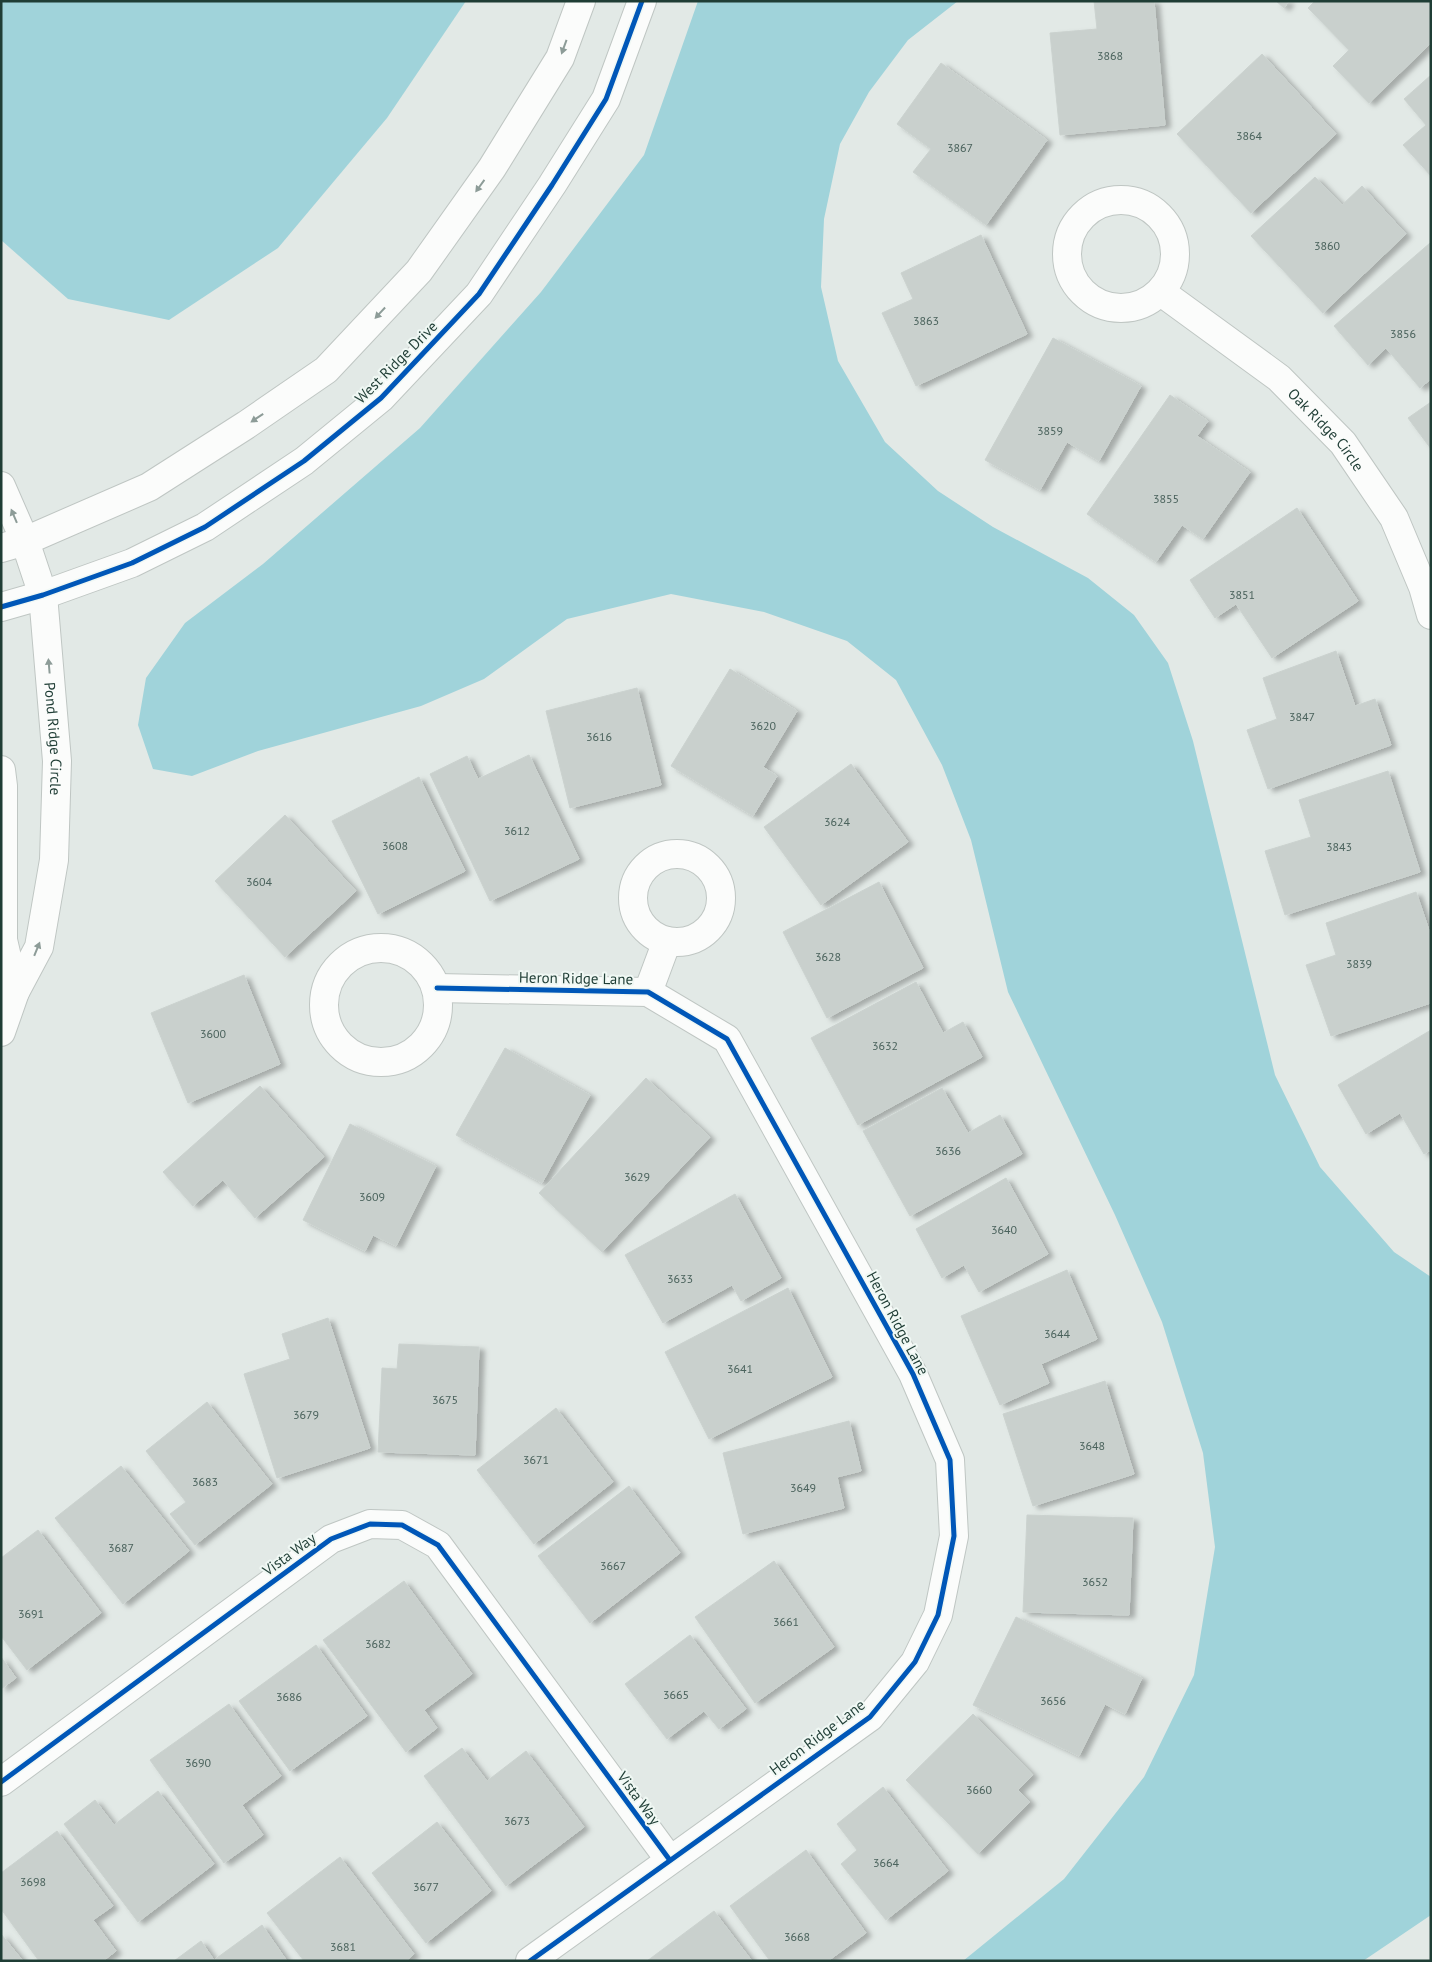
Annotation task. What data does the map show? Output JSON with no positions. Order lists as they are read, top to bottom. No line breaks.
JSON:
{"streets":{"street":["West Ridge Drive","Oak Ridge Circle","Pond Ridge Circle","Heron Ridge Lane","Vista Way"]},"crossings":[["West Ridge Drive","Pond Ridge Circle"],["Heron Ridge Lane","Vista Way"]],"house_numbers":["3868","3864","3867","3860","3863","3856","3859","3855","3851","3847","3620","3616","3624","3612","3608","3843","3604","3628","3839","3600","3632","3636","3629","3609","3640","3633","3644","3641","3675","3679","3648","3671","3683","3649","3687","3667","3652","3691","3661","3682","3665","3686","3656","3690","3660","3673","3664","3698","3677","3668","3681"]}
